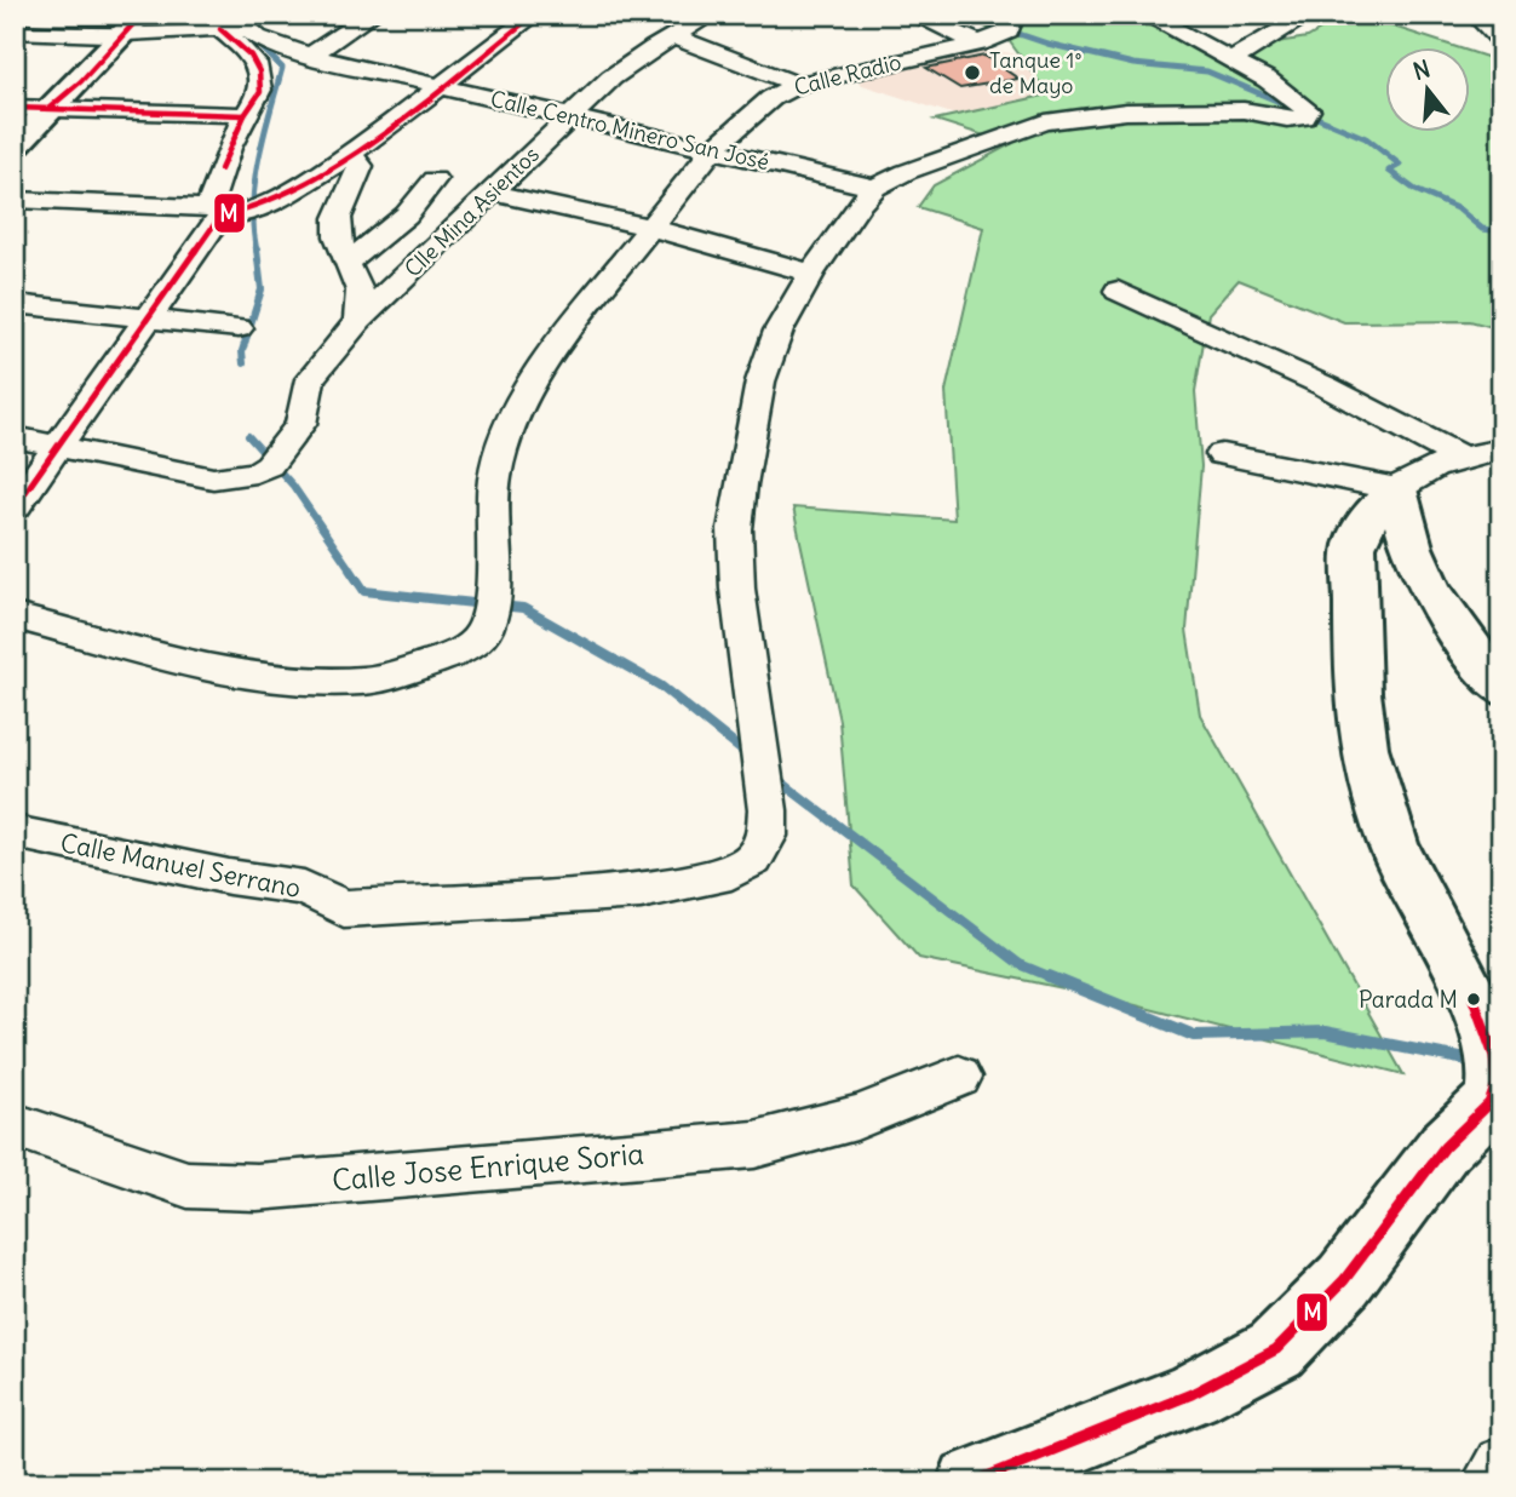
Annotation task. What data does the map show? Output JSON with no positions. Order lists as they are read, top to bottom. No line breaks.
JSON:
{"streets":{"street":["Calle Radio","Calle Centro Minero San José","Clle Mina Asientos","Calle Manuel Serrano","Calle Jose Enrique Soria"]},"crossings":[["Calle Radio","Calle Centro Minero San José"],["Calle Centro Minero San José","Clle Mina Asientos"]],"places":["Tanque 1° de Mayo","Parada M"],"lines":["transit line M"],"north":"top"}
